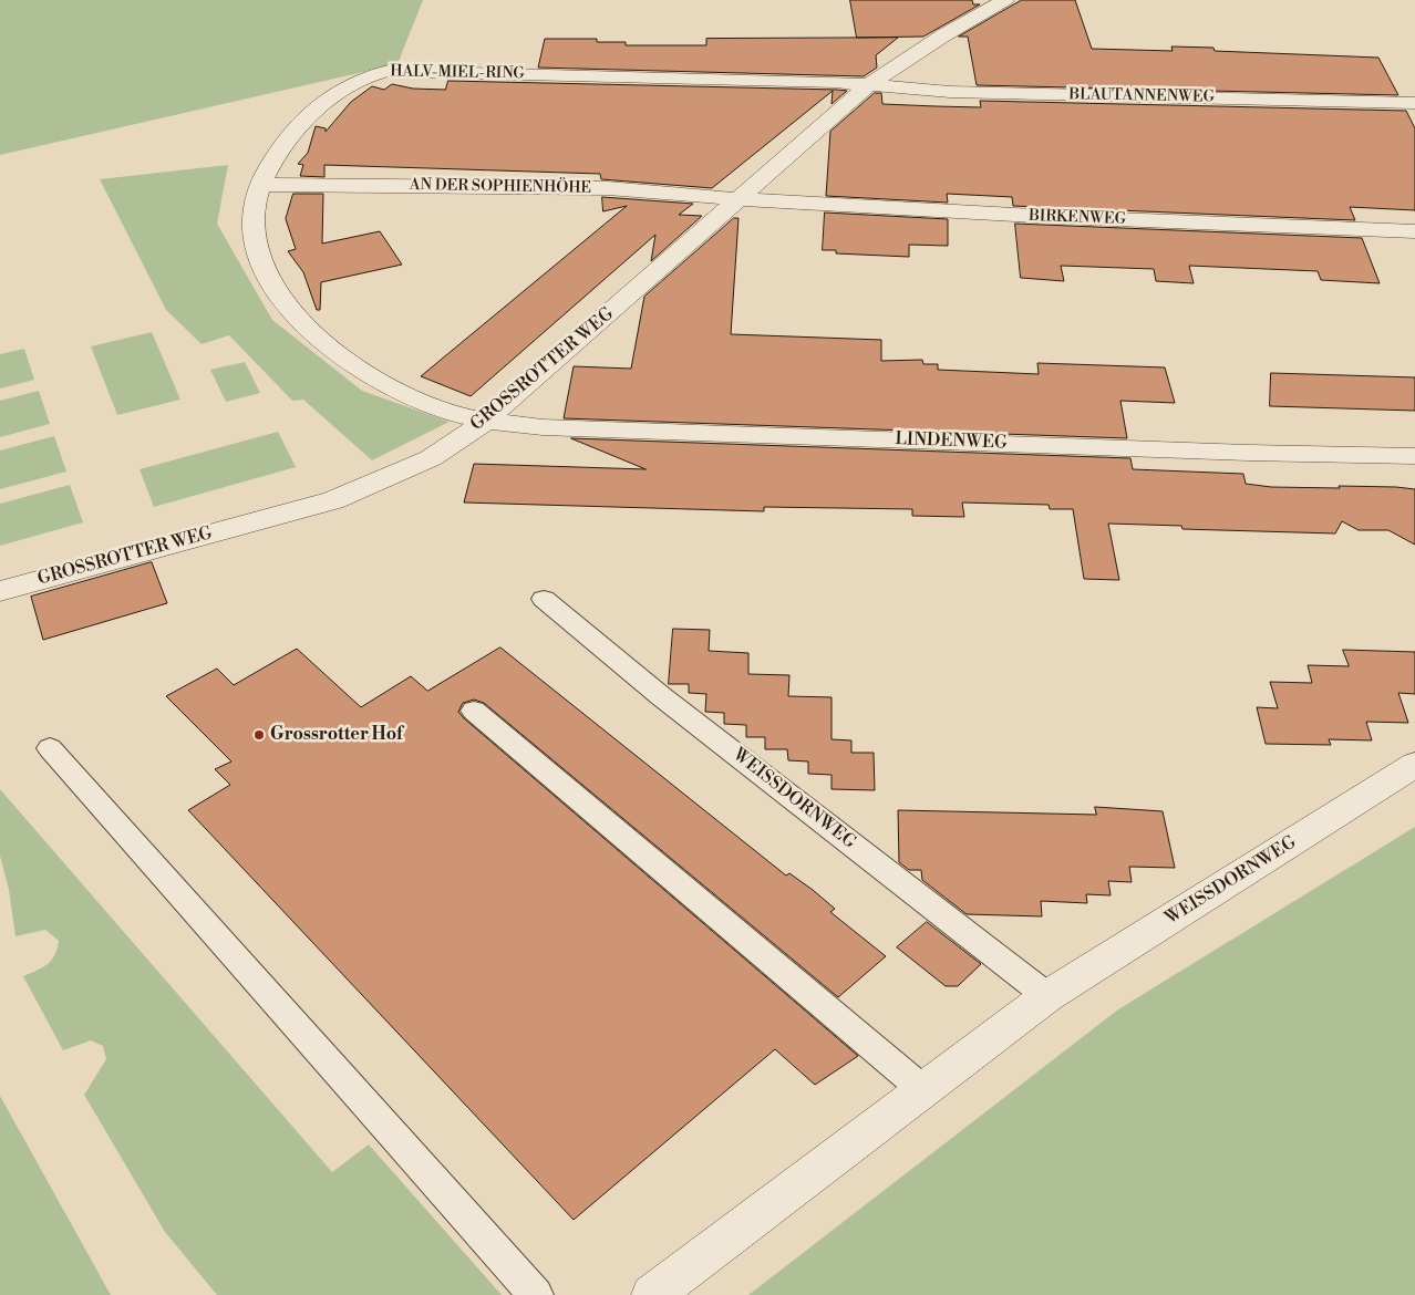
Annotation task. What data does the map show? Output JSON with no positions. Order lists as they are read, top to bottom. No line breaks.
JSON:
{"streets":{"street":["HALV-MIEL-RING","BLAUTANNENWEG","AN DER SOPHIENHÖHE","BIRKENWEG","GROSSROTTER WEG","LINDENWEG","WEISSDORNWEG"]},"crossings":[["HALV-MIEL-RING","BLAUTANNENWEG"],["HALV-MIEL-RING","AN DER SOPHIENHÖHE"],["HALV-MIEL-RING","GROSSROTTER WEG"],["HALV-MIEL-RING","LINDENWEG"],["BLAUTANNENWEG","GROSSROTTER WEG"],["AN DER SOPHIENHÖHE","BIRKENWEG"],["AN DER SOPHIENHÖHE","GROSSROTTER WEG"],["BIRKENWEG","GROSSROTTER WEG"],["GROSSROTTER WEG","LINDENWEG"]],"places":["Grossrotter Hof"]}
